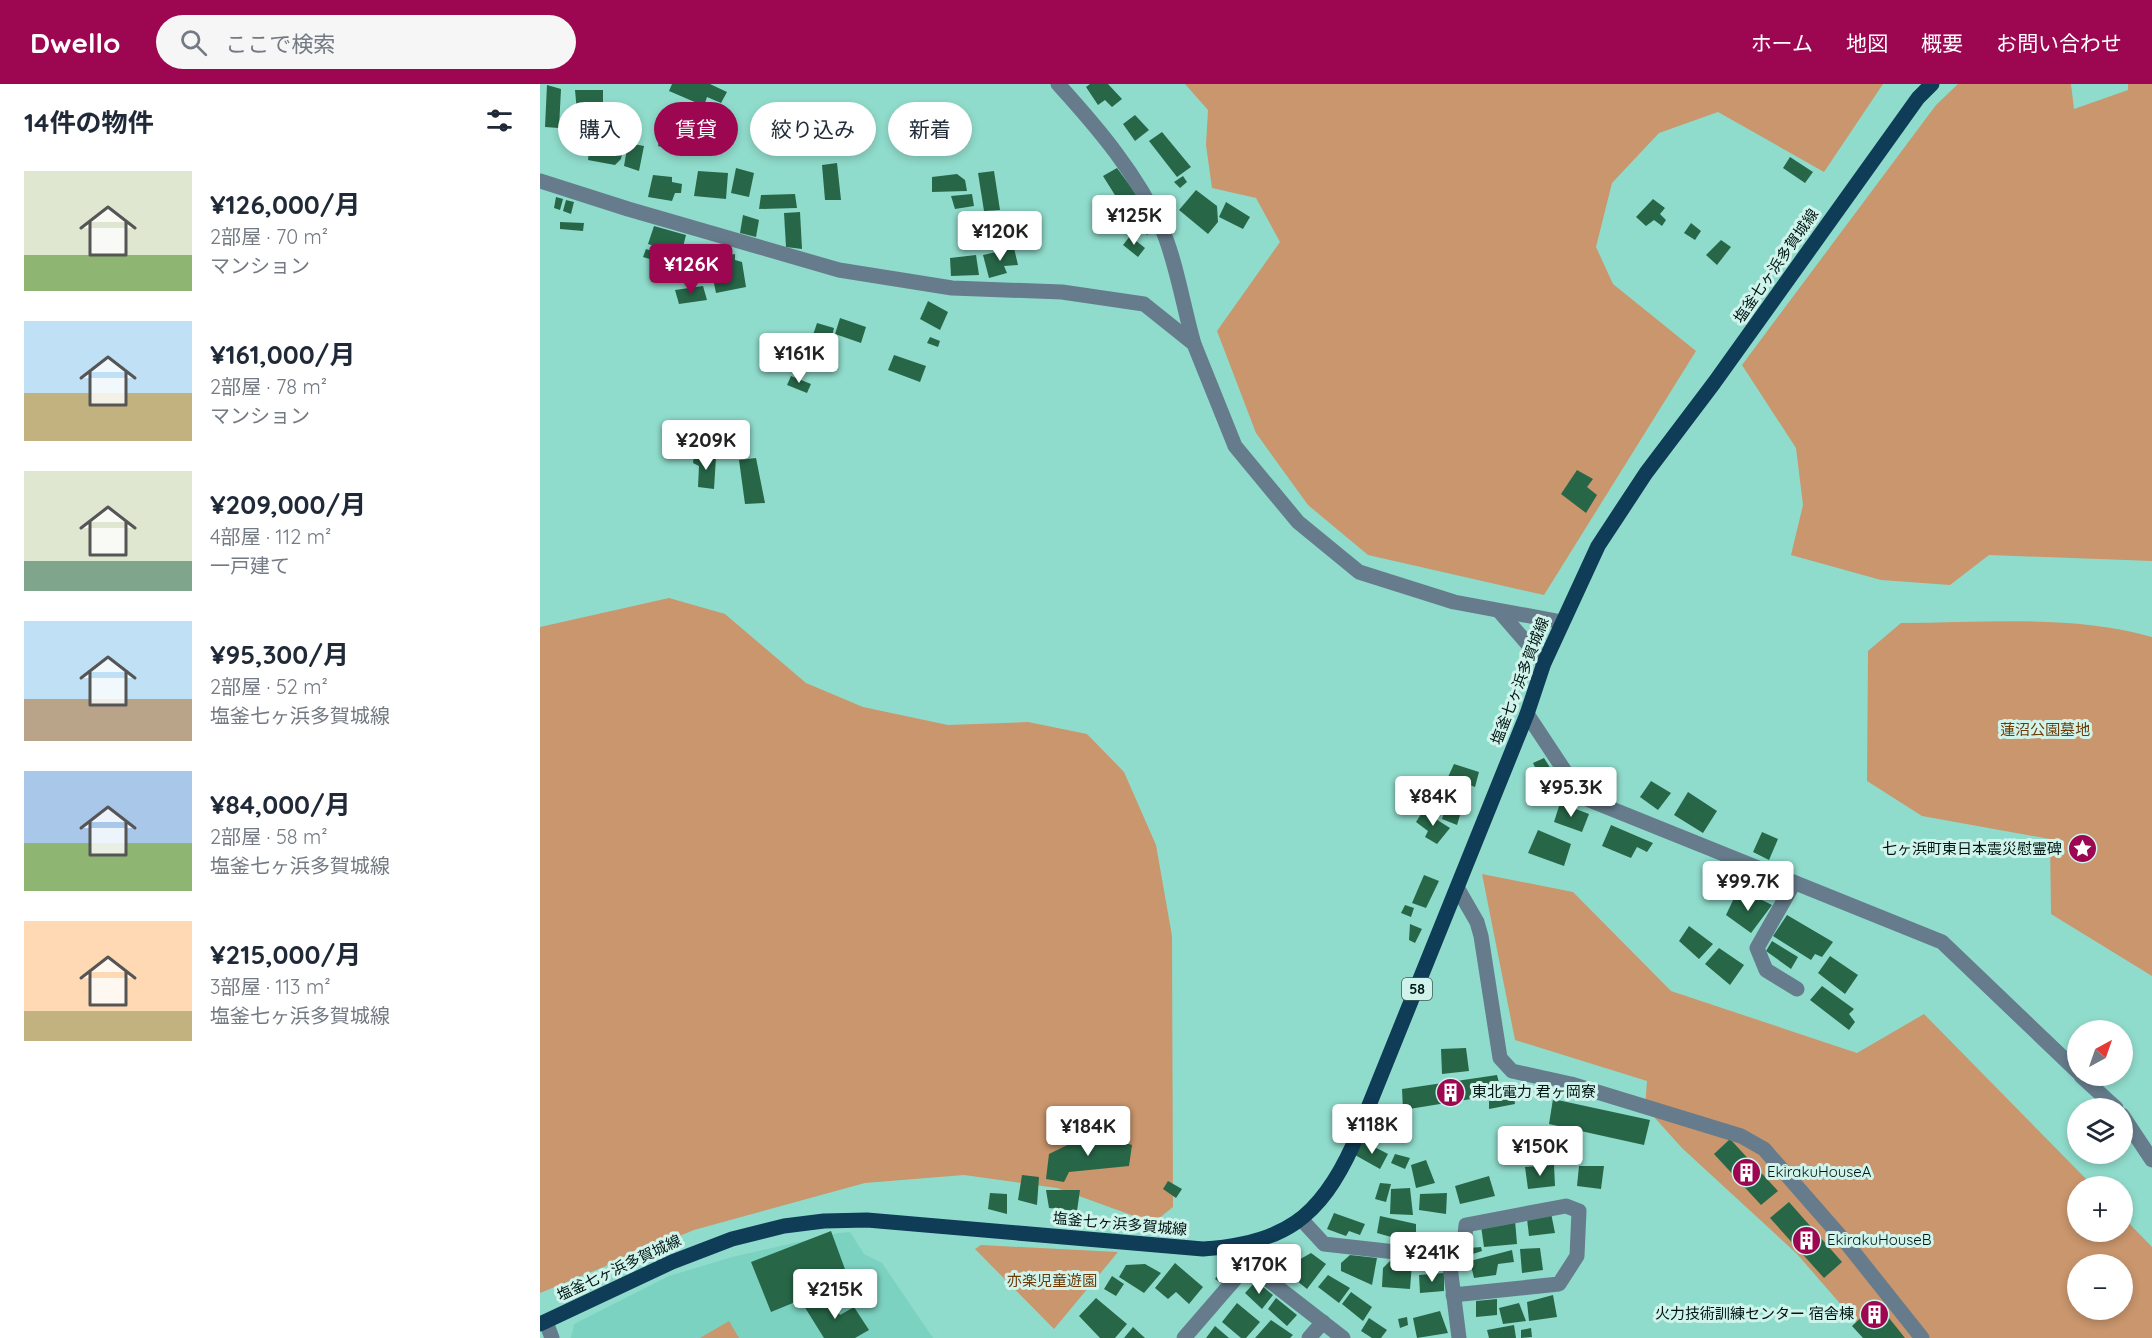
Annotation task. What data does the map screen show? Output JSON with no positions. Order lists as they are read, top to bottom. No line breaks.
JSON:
{"streets":{"main road":["塩釜七ヶ浜多賀城線","58"]},"parks":["蓮沼公園墓地","亦楽児童遊園"],"places":{"place":["七ヶ浜町東日本震災慰霊碑"],"building":["東北電力 君ヶ岡寮","EkirakuHouseA","EkirakuHouseB","火力技術訓練センター 宿舎棟"]},"north":"top right","page":{"header":"Dwello","search":"ここで検索","nav":["ホーム","地図","概要","お問い合わせ"],"heading":"14件の物件","chip":["購入","賃貸","絞り込み","新着"],"list":[{"name":"¥126,000/月","note":"2部屋 · 70 m² · マンション"},{"name":"¥161,000/月","note":"2部屋 · 78 m² · マンション"},{"name":"¥209,000/月","note":"4部屋 · 112 m² · 一戸建て"},{"name":"¥95,300/月","note":"2部屋 · 52 m² · 塩釜七ヶ浜多賀城線"},{"name":"¥84,000/月","note":"2部屋 · 58 m² · 塩釜七ヶ浜多賀城線"},{"name":"¥215,000/月","note":"3部屋 · 113 m² · 塩釜七ヶ浜多賀城線"}],"price":["¥125K","¥120K","¥126K","¥161K","¥209K","¥95.3K","¥84K","¥99.7K","¥118K","¥184K","¥150K","¥241K","¥170K","¥215K"],"map_buttons":["+","−"]}}
